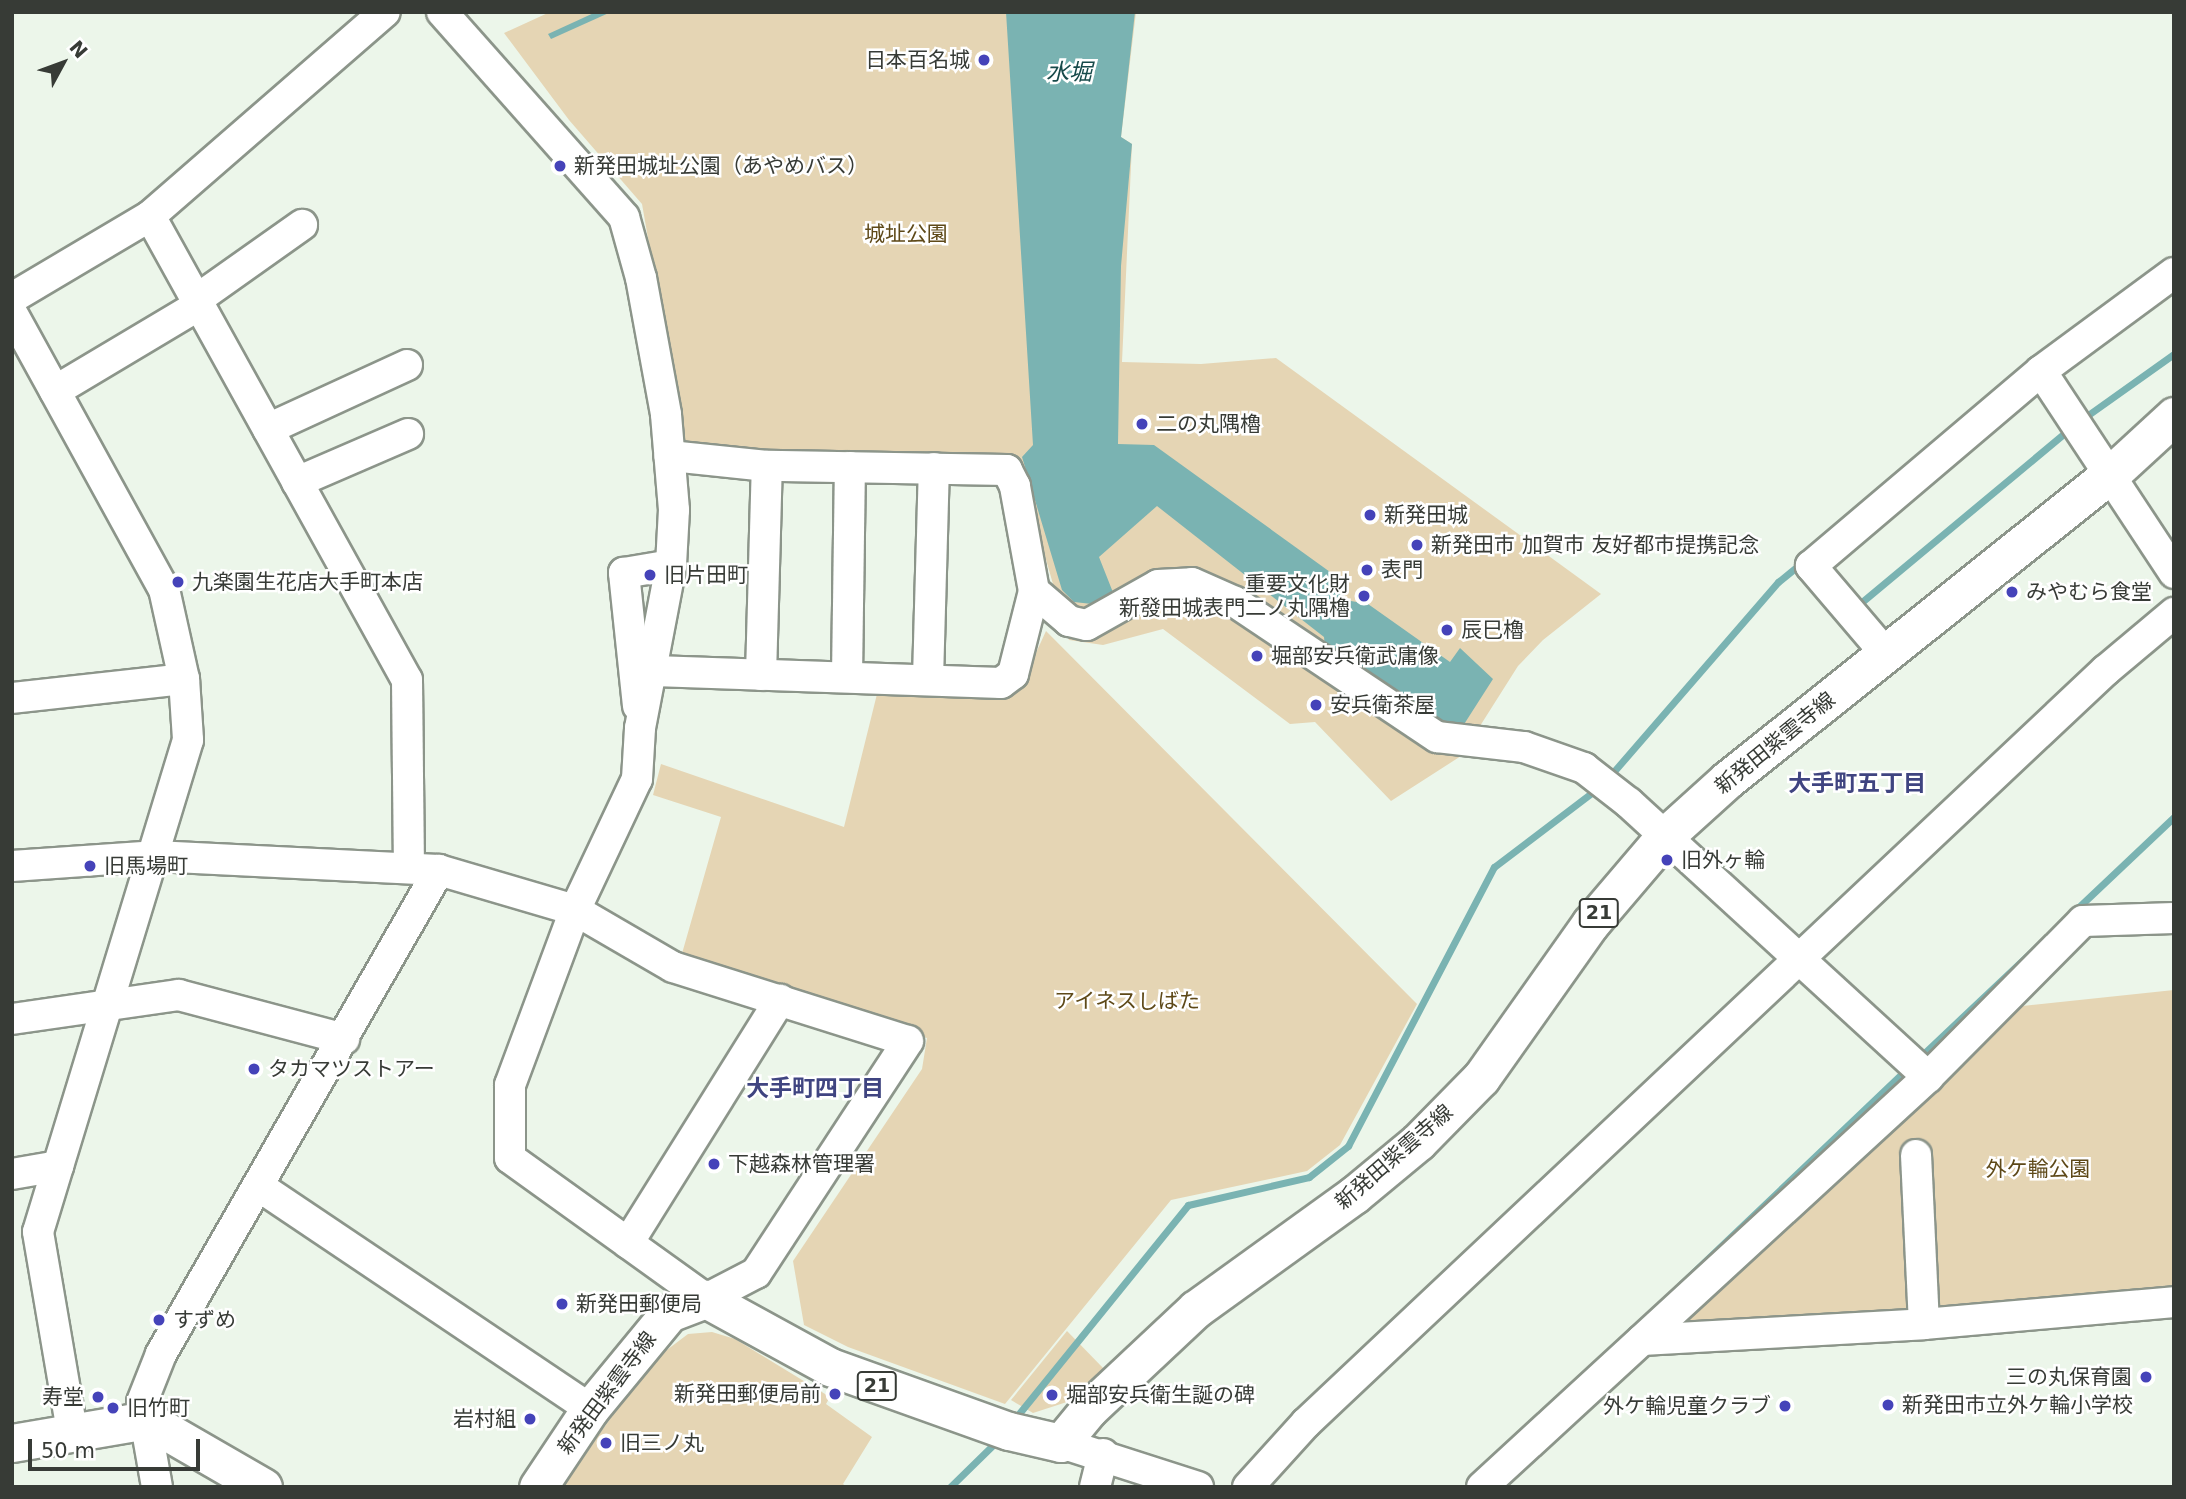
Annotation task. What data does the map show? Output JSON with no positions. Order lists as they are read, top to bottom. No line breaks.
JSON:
{"streets":{"main road":["新発田紫雲寺線","21"]},"crossings":[["新発田紫雲寺線","21"]],"districts":["大手町五丁目","大手町四丁目"],"water":["水堀"],"parks":["城址公園","アイネスしばた","外ケ輪公園"],"places":["日本百名城","新発田城址公園（あやめバス）","二の丸隅櫓","新発田城","新発田市 加賀市 友好都市提携記念","表門","旧片田町","九楽園生花店大手町本店","みやむら食堂","重要文化財 新發田城表門二ノ丸隅櫓","辰巳櫓","堀部安兵衛武庸像","安兵衛茶屋","旧外ヶ輪","旧馬場町","タカマツストアー","下越森林管理署","新発田郵便局","すずめ","三の丸保育園","新発田郵便局前","堀部安兵衛生誕の碑","寿堂","新発田市立外ケ輪小学校","外ケ輪児童クラブ","旧竹町","岩村組","旧三ノ丸"],"scale_bar":"50 m","north":"top right"}
